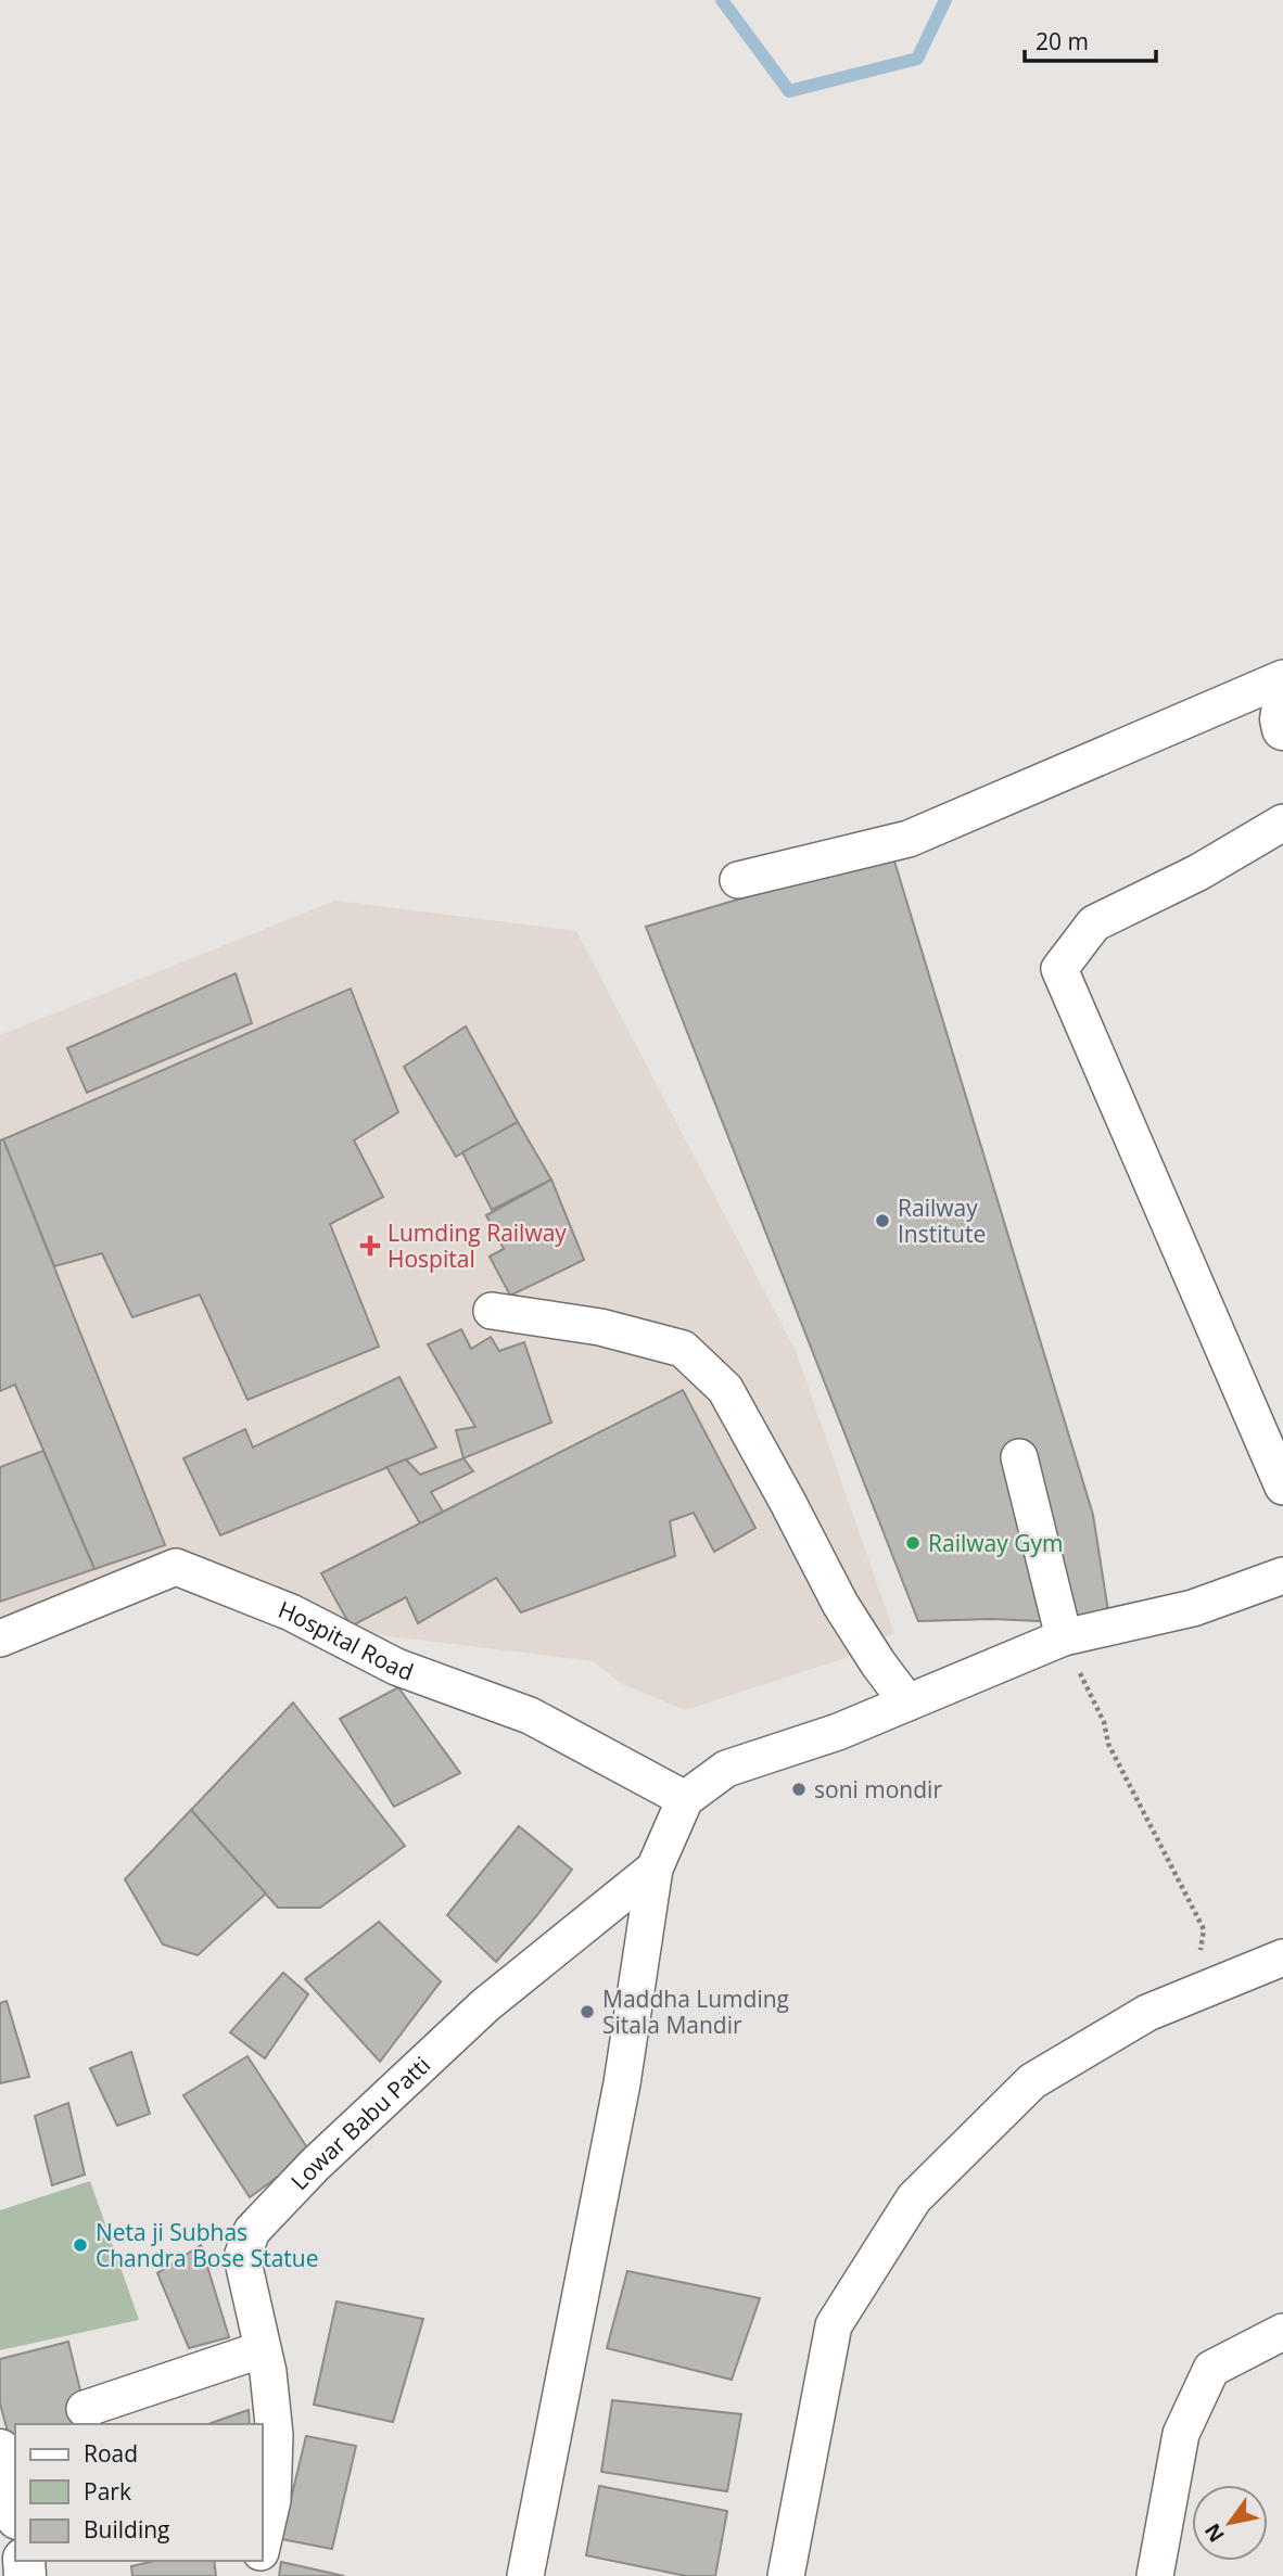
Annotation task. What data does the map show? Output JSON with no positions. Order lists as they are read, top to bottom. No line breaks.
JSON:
{"streets":{"street":["Hospital Road","Lowar Babu Patti"]},"places":{"other":["Railway Institute","Railway Gym","soni mondir","Maddha Lumding Sitala Mandir","Neta ji Subhas Chandra Bose Statue"],"health":["Lumding Railway Hospital"]},"legend":["Road","Park","Building"],"scale_bar":"20 m","north":"bottom left"}
